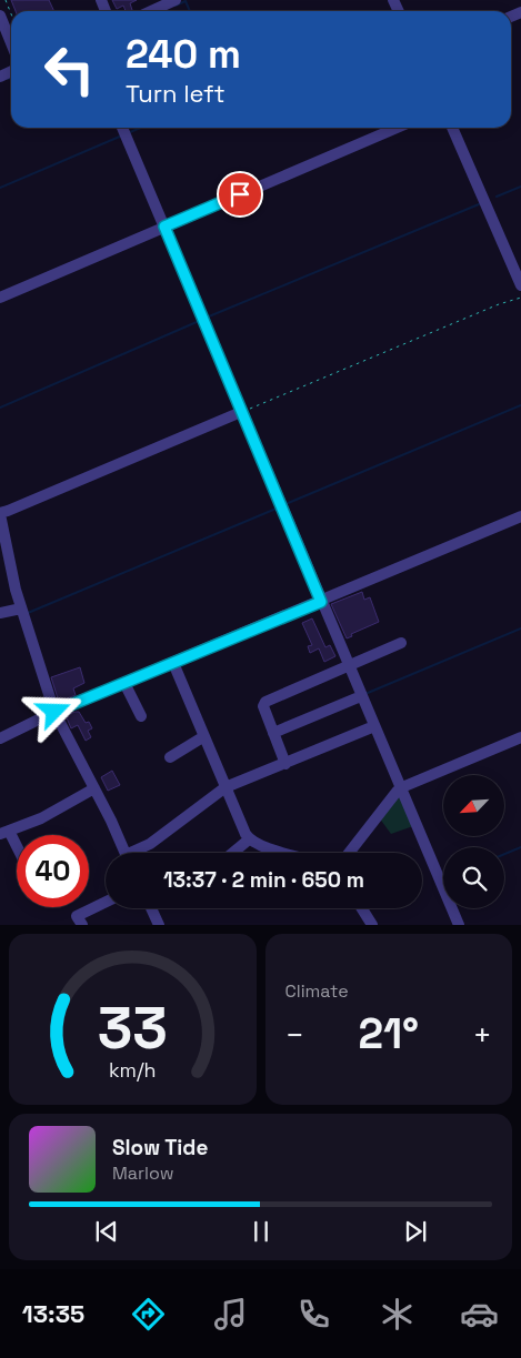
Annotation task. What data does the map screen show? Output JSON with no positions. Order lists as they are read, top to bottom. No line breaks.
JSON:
{"north":"bottom left","page":{"turn":["240 m","Turn left"],"limit":"40","trip":"13:37 · 2 min · 650 m","tile":"Climate","heat":["−","21°","+"],"song":["Slow Tide","Marlow"],"tabs":"13:35","gauge":["33","km/h"]}}
